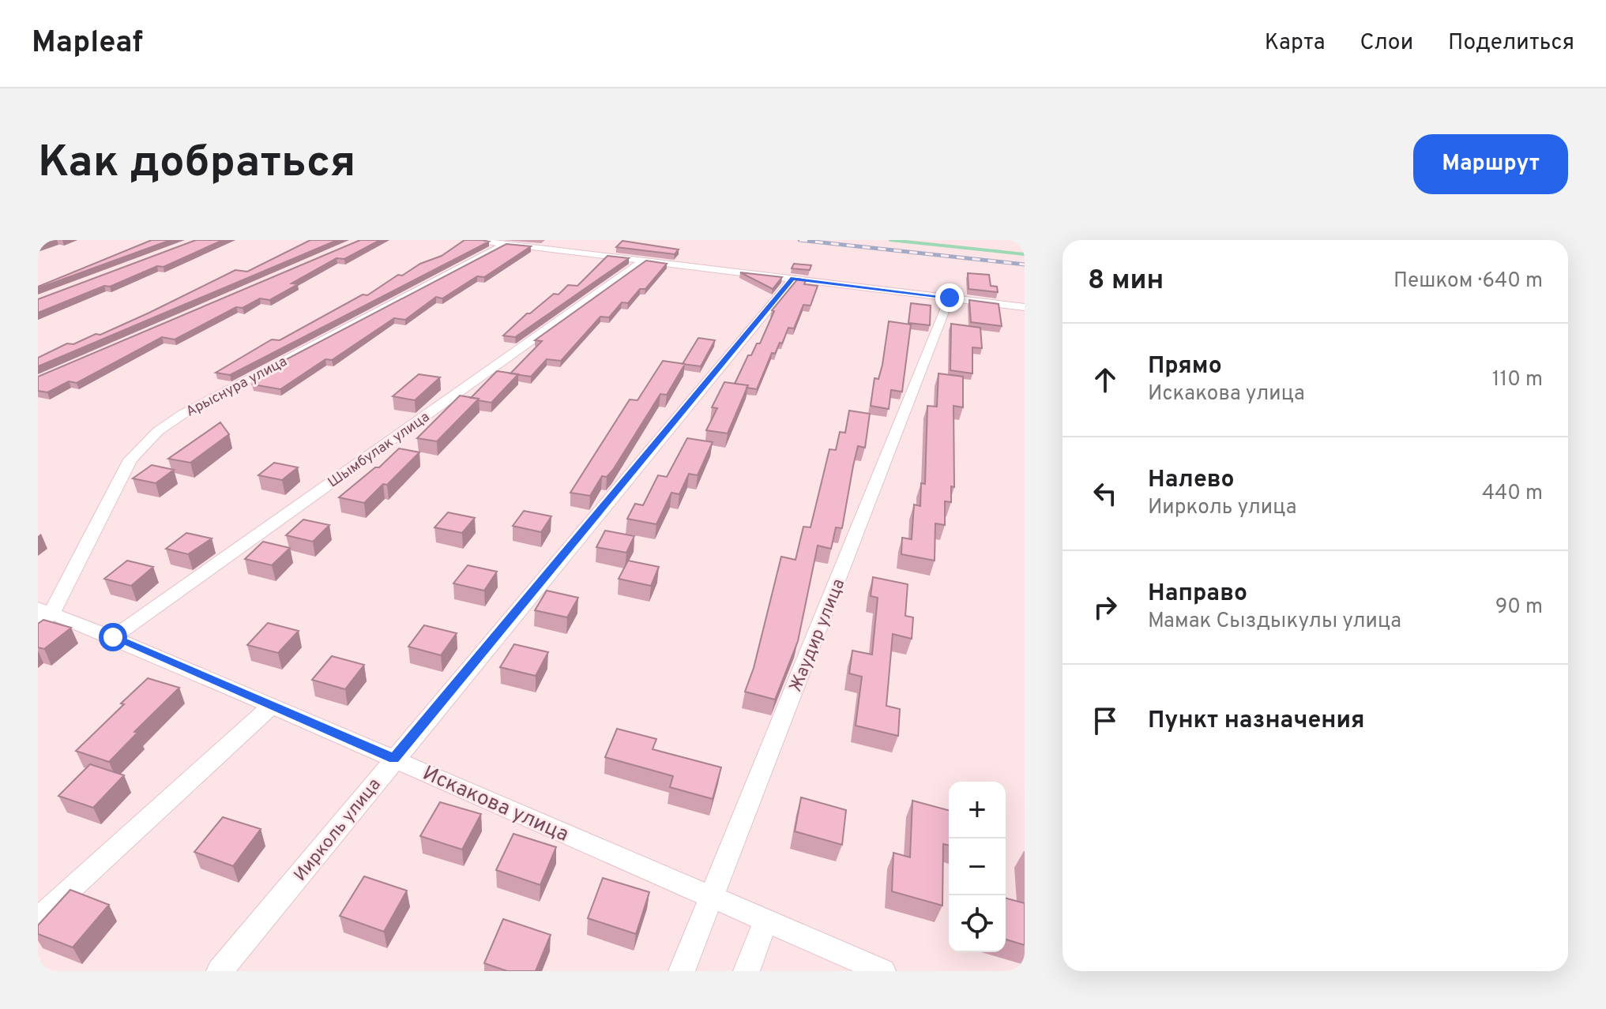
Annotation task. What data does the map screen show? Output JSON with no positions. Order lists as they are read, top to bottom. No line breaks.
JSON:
{"streets":{"street":["Арыснура улица","Шымбулак улица","Жаудир улица","Искакова улица","Иирколь улица"]},"crossings":[["Арыснура улица","Искакова улица"],["Шымбулак улица","Искакова улица"],["Жаудир улица","Искакова улица"],["Искакова улица","Иирколь улица"]],"page":{"header":"Mapleaf","nav":["Карта","Слои","Поделиться"],"buttons":"Маршрут","title":"Как добраться","heading":["8 мин","Пешком · 640 m"],"list":[["Прямо","Искакова улица","110 m"],["Налево","Иирколь улица","440 m"],["Направо","Мамак Сыздыкулы улица","90 m"],"Пункт назначения"],"map_buttons":["+","−"]}}
